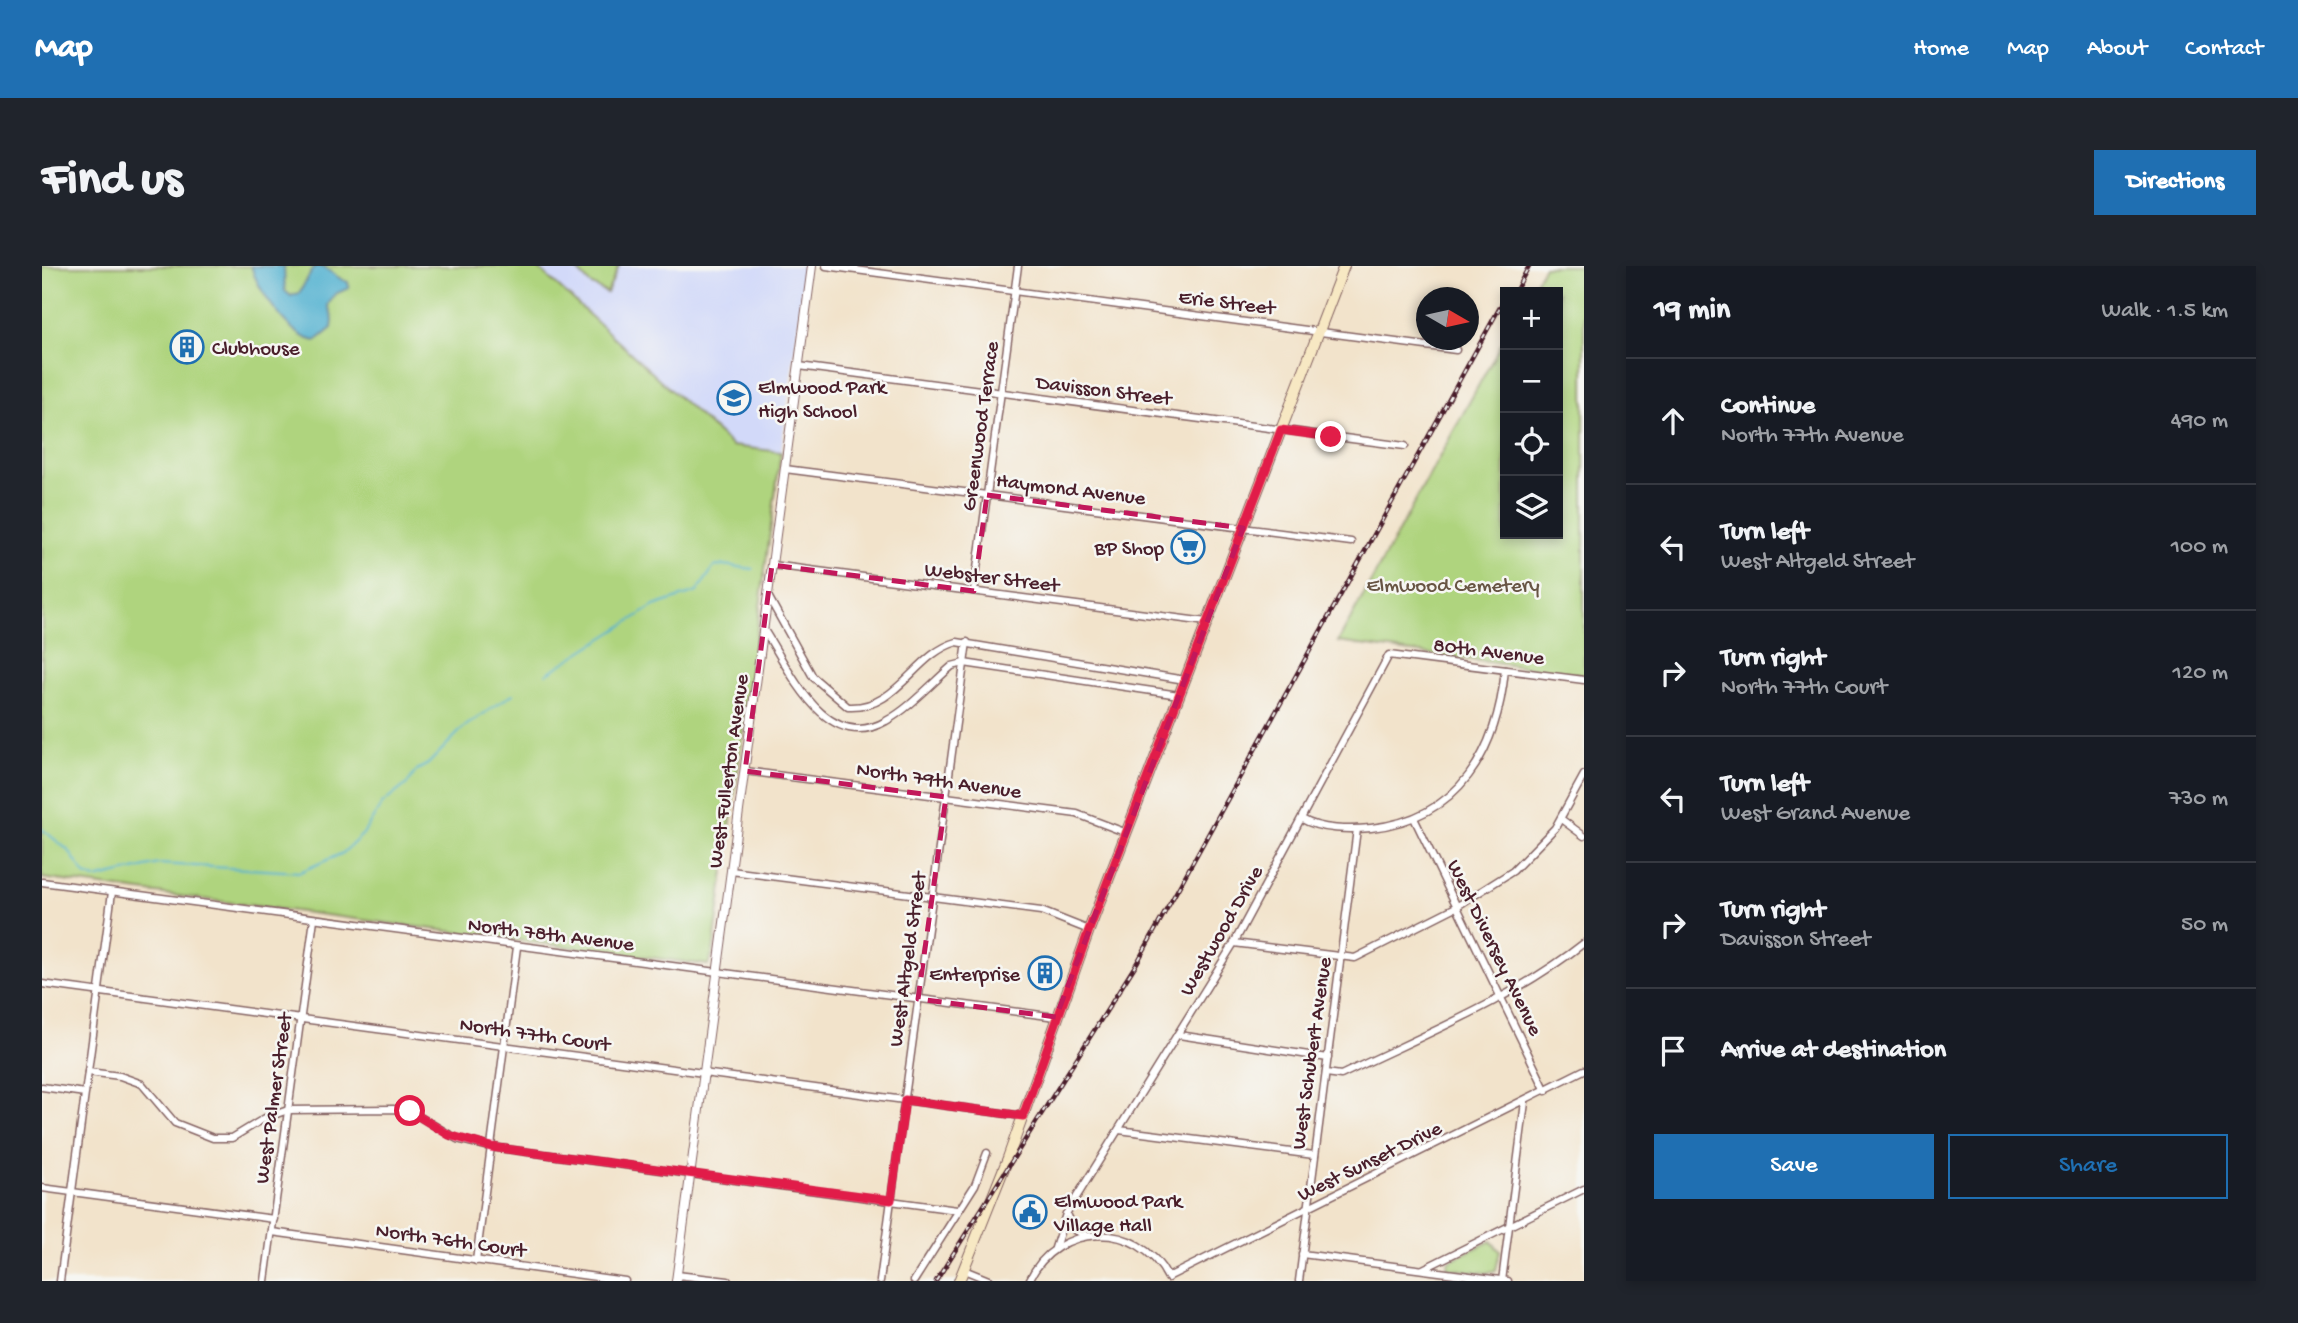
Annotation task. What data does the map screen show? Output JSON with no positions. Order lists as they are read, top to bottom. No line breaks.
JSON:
{"streets":{"street":["Erie Street","Davisson Street","Greenwood Terrace","Haymond Avenue","Webster Street","80th Avenue","West Fullerton Avenue","North 79th Avenue","Westwood Drive","North 78th Avenue","West Diversey Avenue","West Altgeld Street","North 77th Court","West Schubert Avenue","West Palmer Street","West Sunset Drive","North 76th Court"]},"crossings":[["Erie Street","Greenwood Terrace"],["Davisson Street","Greenwood Terrace"],["Davisson Street","West Fullerton Avenue"],["Greenwood Terrace","Haymond Avenue"],["Greenwood Terrace","Webster Street"],["Haymond Avenue","West Fullerton Avenue"],["Webster Street","West Fullerton Avenue"],["80th Avenue","Westwood Drive"],["West Fullerton Avenue","North 79th Avenue"],["West Fullerton Avenue","North 78th Avenue"],["West Fullerton Avenue","North 77th Court"],["North 79th Avenue","West Altgeld Street"],["North 78th Avenue","West Altgeld Street"],["North 78th Avenue","West Palmer Street"],["West Diversey Avenue","West Sunset Drive"],["West Altgeld Street","North 77th Court"],["North 77th Court","West Palmer Street"],["West Schubert Avenue","West Sunset Drive"],["West Palmer Street","North 76th Court"]],"parks":["Elmwood Cemetery"],"places":{"building":["Clubhouse","Enterprise"],"school or university":["Elmwood Park High School"],"supermarket":["BP Shop"],"public building":["Elmwood Park Village Hall"]},"north":"right","page":{"header":"Map","nav":["Home","Map","About","Contact"],"buttons":["Directions",["Save","Share"]],"title":"Find us","heading":["19 min","Walk · 1.5 km"],"map_buttons":["+","−"],"list":[["Continue","North 77th Avenue","490 m"],["Turn left","West Altgeld Street","100 m"],["Turn right","North 77th Court","120 m"],["Turn left","West Grand Avenue","730 m"],["Turn right","Davisson Street","50 m"],"Arrive at destination"]}}
